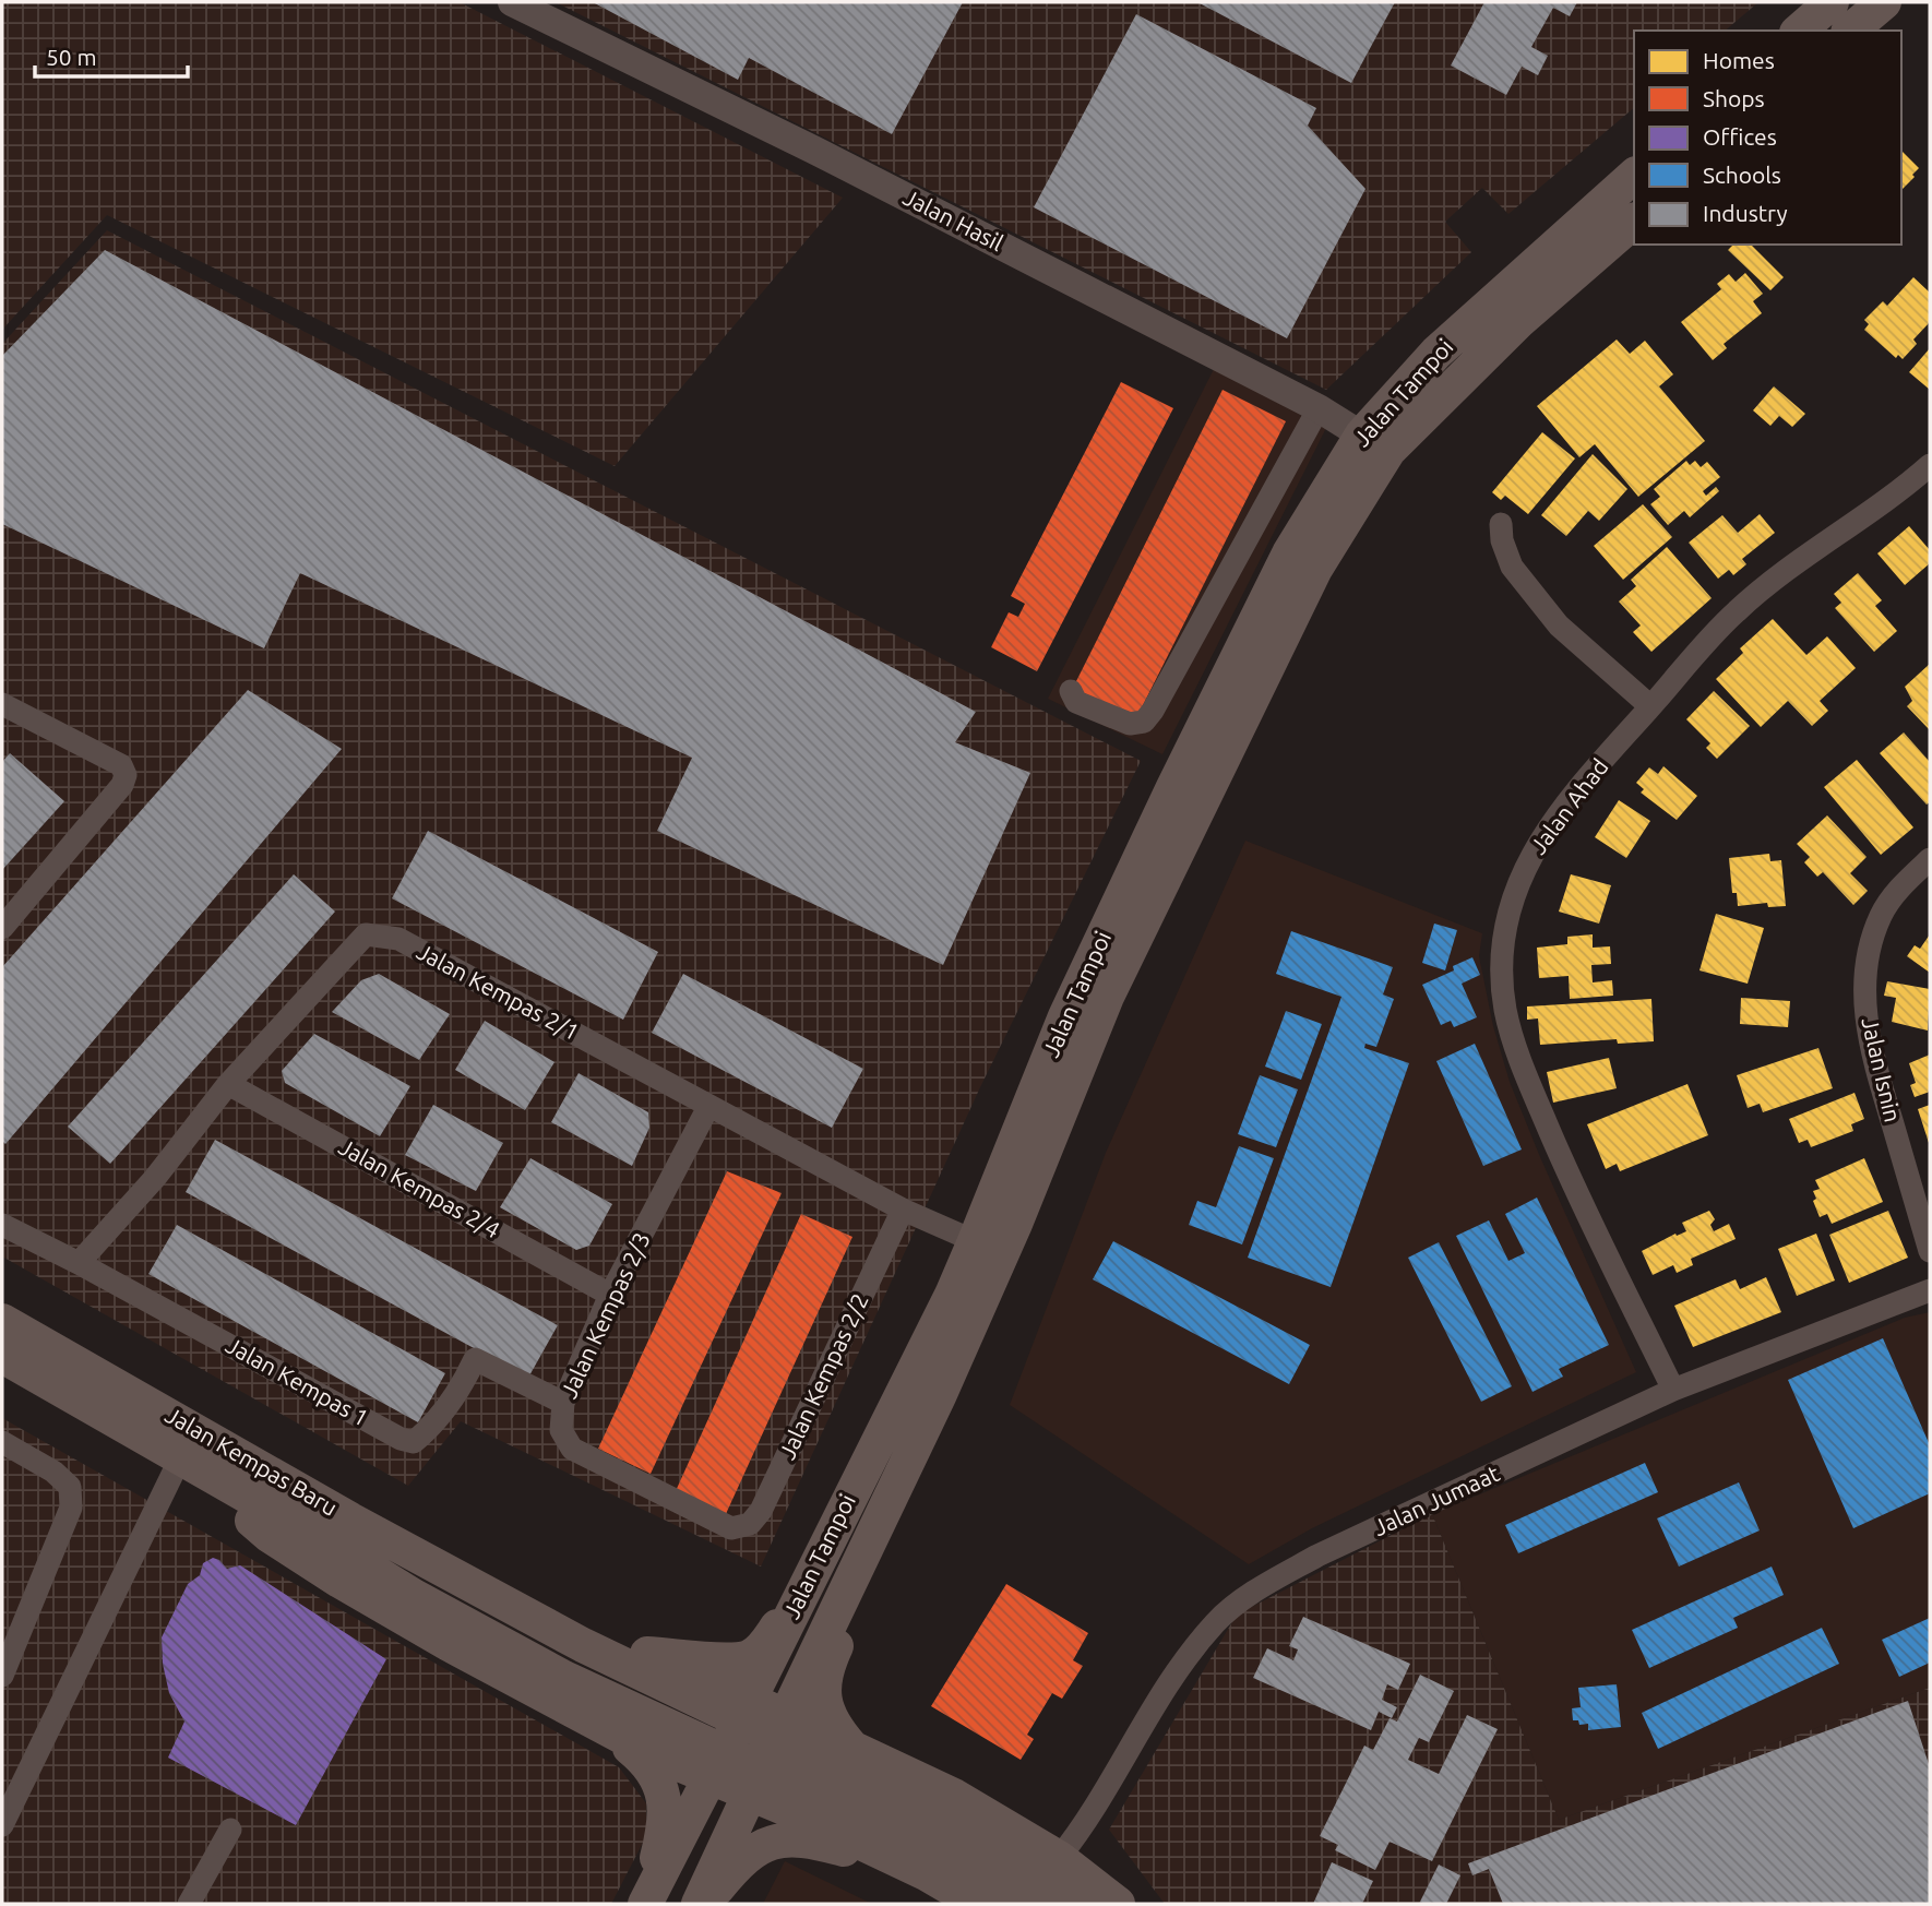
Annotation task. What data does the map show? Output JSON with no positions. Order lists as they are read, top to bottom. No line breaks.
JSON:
{"streets":{"main road":["Jalan Tampoi","Jalan Kempas Baru"],"street":["Jalan Hasil","Jalan Ahad","Jalan Kempas 2/1","Jalan Isnin","Jalan Kempas 2/4","Jalan Kempas 2/3","Jalan Kempas 2/2","Jalan Kempas 1","Jalan Jumaat"]},"crossings":[["Jalan Hasil","Jalan Tampoi"],["Jalan Tampoi","Jalan Kempas 2/1"],["Jalan Ahad","Jalan Jumaat"],["Jalan Kempas 2/1","Jalan Kempas 2/4"],["Jalan Kempas 2/1","Jalan Kempas 2/3"],["Jalan Kempas 2/1","Jalan Kempas 2/2"],["Jalan Kempas 2/1","Jalan Kempas 1"],["Jalan Kempas 2/4","Jalan Kempas 2/3"],["Jalan Kempas 2/3","Jalan Kempas 2/2"],["Jalan Kempas 2/3","Jalan Kempas 1"],["Jalan Kempas Baru","Jalan Jumaat"]],"legend":["Homes","Shops","Offices","Schools","Industry"],"scale_bar":"50 m"}
